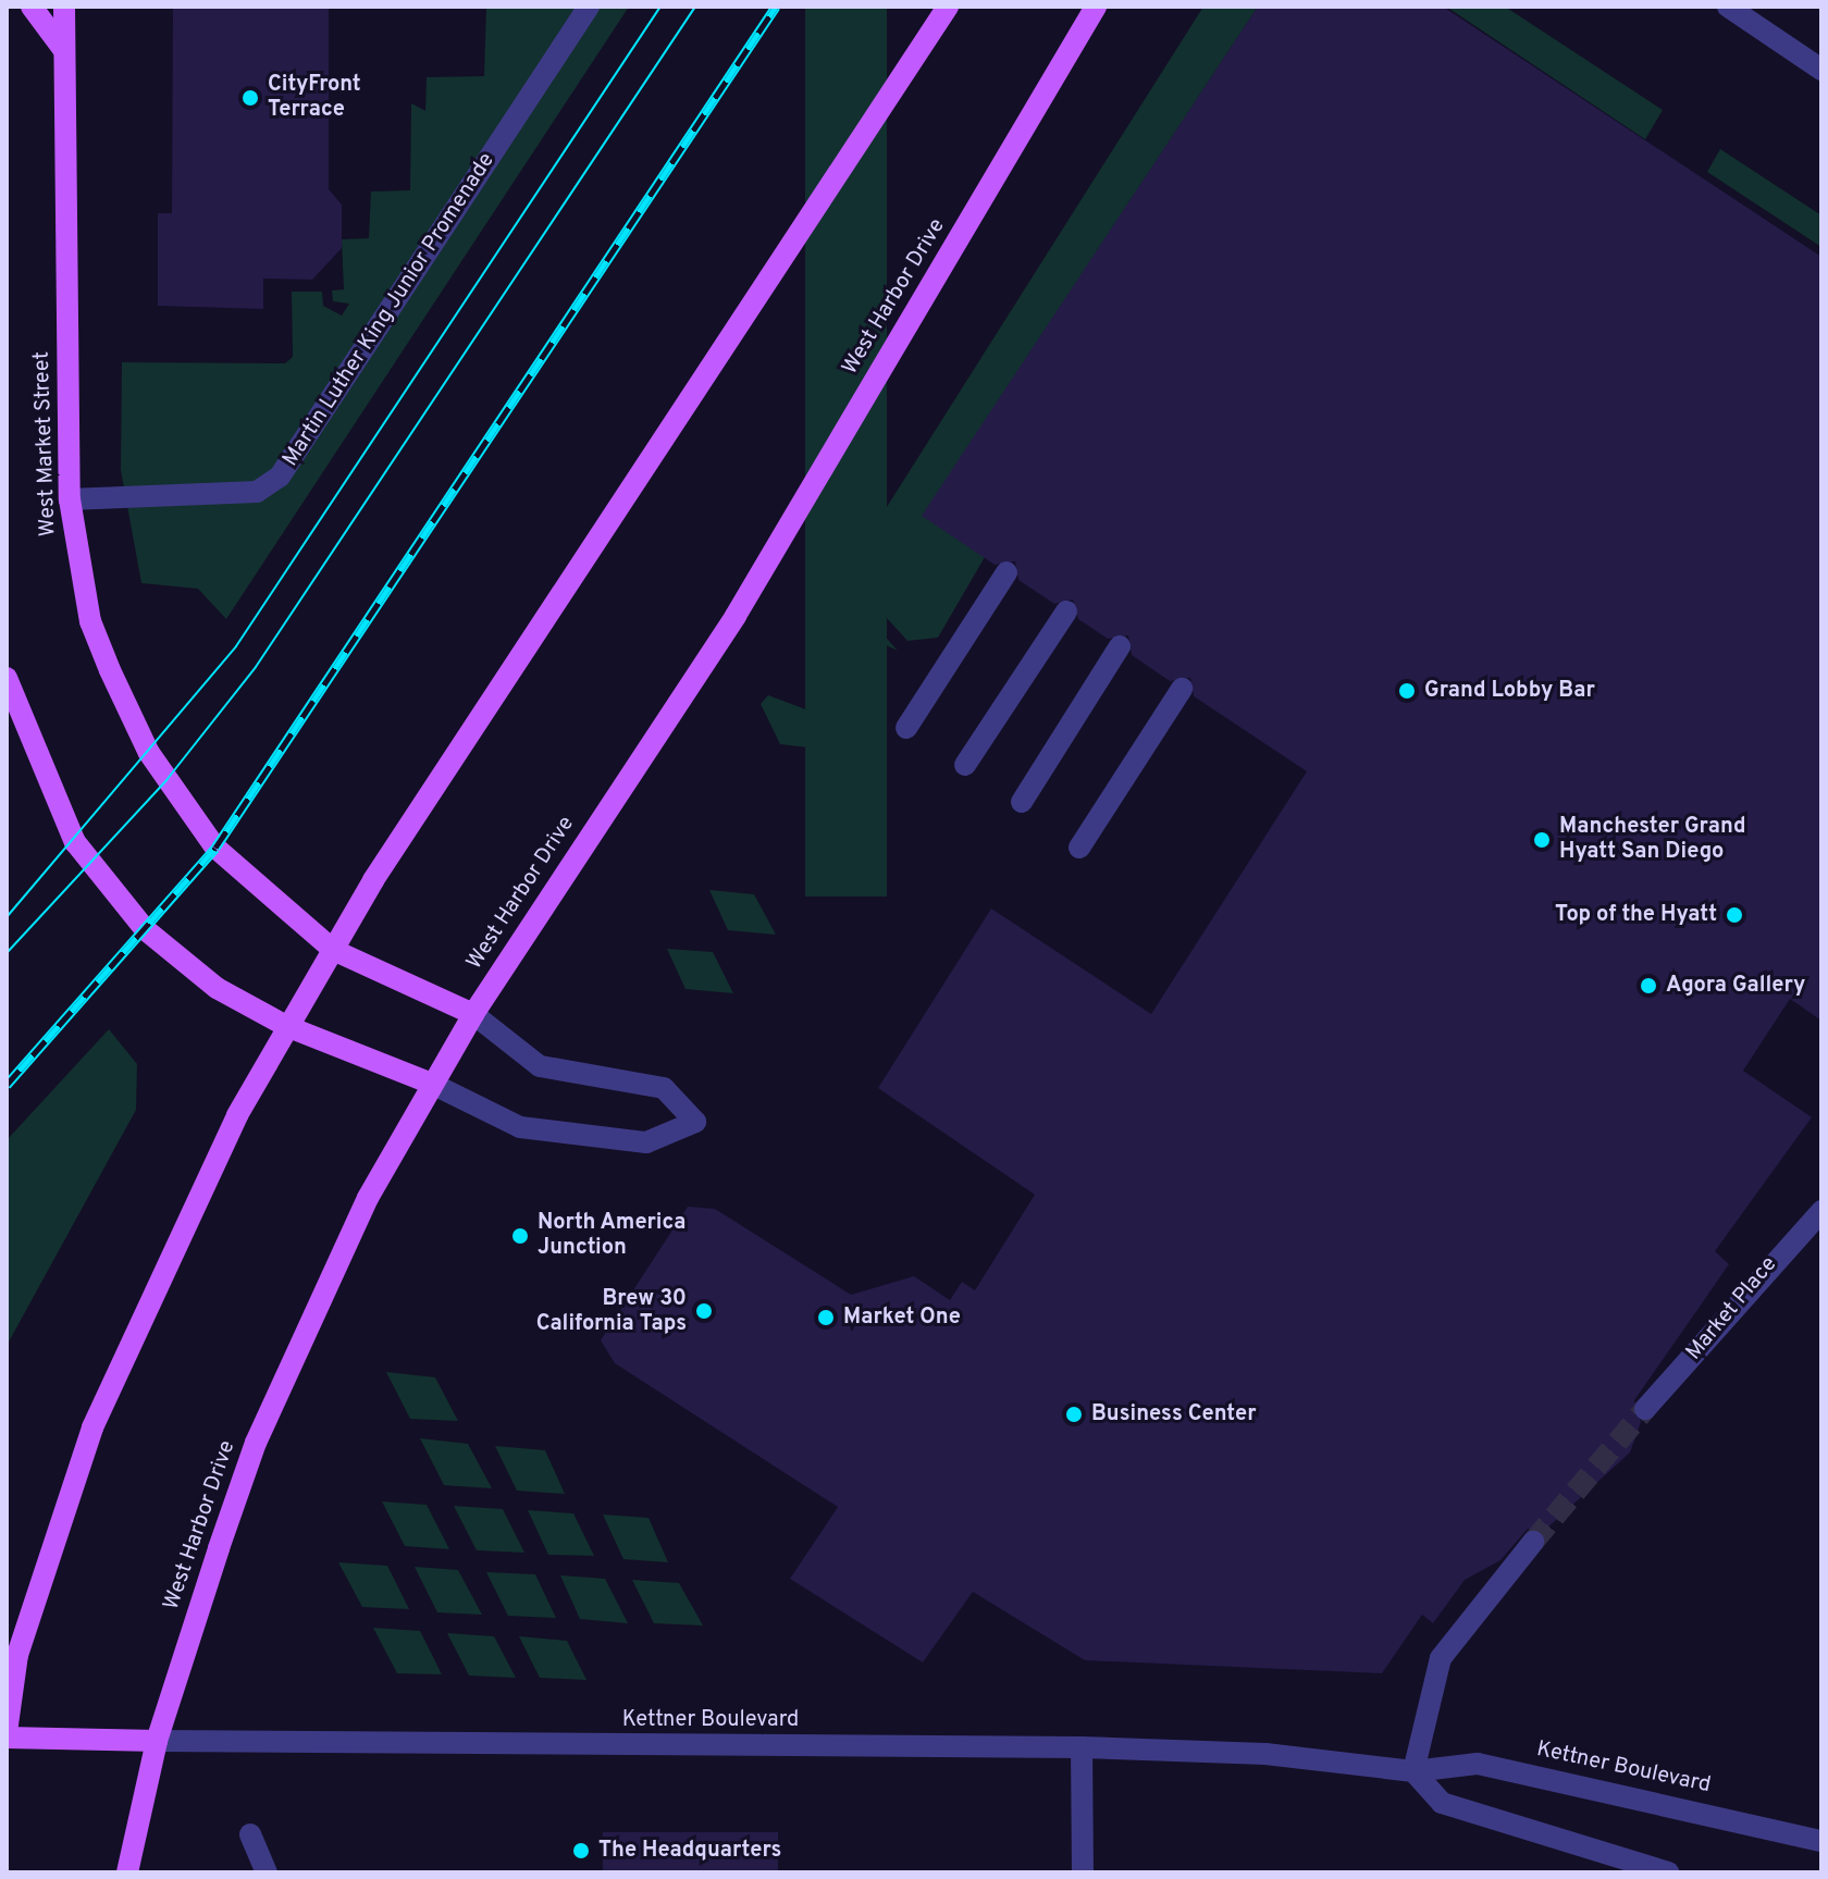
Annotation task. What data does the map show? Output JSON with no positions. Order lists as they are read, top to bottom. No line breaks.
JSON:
{"streets":{"main road":["West Harbor Drive","West Market Street","Kettner Boulevard"],"street":["Martin Luther King Junior Promenade","Market Place"]},"crossings":[["West Harbor Drive","West Market Street"],["West Harbor Drive","Kettner Boulevard"],["Martin Luther King Junior Promenade","West Market Street"]],"places":["CityFront Terrace","Grand Lobby Bar","Manchester Grand Hyatt San Diego","Top of the Hyatt","Agora Gallery","North America Junction","Brew 30 California Taps","Market One","Business Center","The Headquarters"]}
